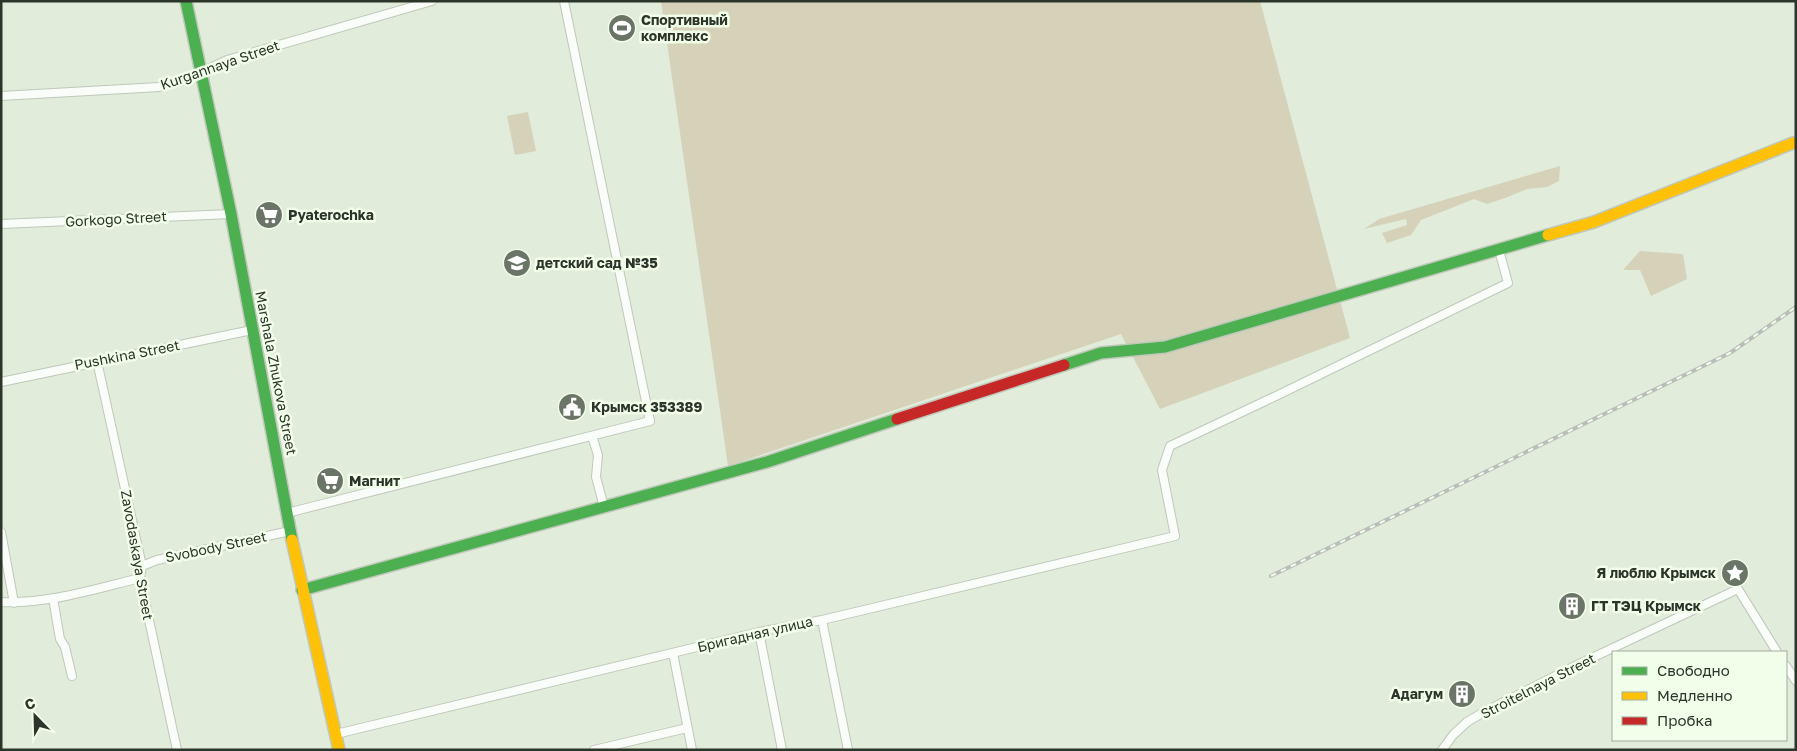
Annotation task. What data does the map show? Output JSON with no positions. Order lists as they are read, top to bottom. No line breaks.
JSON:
{"streets":{"street":["Kurgannaya Street","Gorkogo Street","Pushkina Street","Marshala Zhukova Street","Svobody Street","Zavodaskaya Street","Бригадная улица","Stroitelnaya Street"]},"crossings":[["Kurgannaya Street","Marshala Zhukova Street"],["Gorkogo Street","Marshala Zhukova Street"],["Pushkina Street","Marshala Zhukova Street"],["Pushkina Street","Zavodaskaya Street"],["Marshala Zhukova Street","Svobody Street"],["Marshala Zhukova Street","Бригадная улица"],["Svobody Street","Zavodaskaya Street"]],"places":{"sports":["Спортивный комплекс"],"supermarket":["Pyaterochka","Магнит"],"school or university":["детский сад №35"],"public building":["Крымск 353389"],"place":["Я люблю Крымск"],"building":["ГТ ТЭЦ Крымск","Адагум"]},"legend":["Свободно","Медленно","Пробка"],"north":"top left"}
